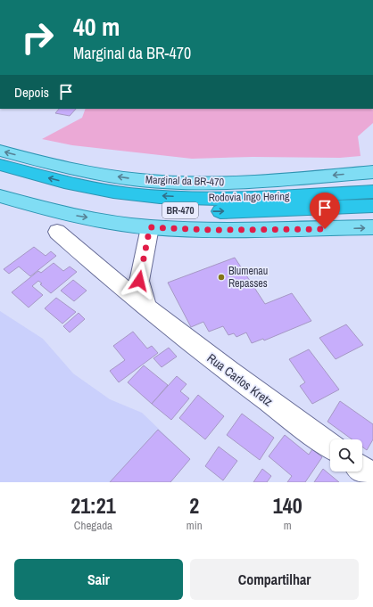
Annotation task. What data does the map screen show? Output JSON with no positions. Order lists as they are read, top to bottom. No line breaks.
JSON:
{"streets":{"highway":["Rodovia Ingo Hering","BR-470"],"main road":["Marginal da BR-470"],"street":["Rua Carlos Kretz"]},"places":["Blumenau Repasses"],"page":{"turn":["40 m","Marginal da BR-470"],"then":"Depois","eta":["21:21","Chegada","2","min","140","m"],"buttons":["Sair","Compartilhar"]}}
